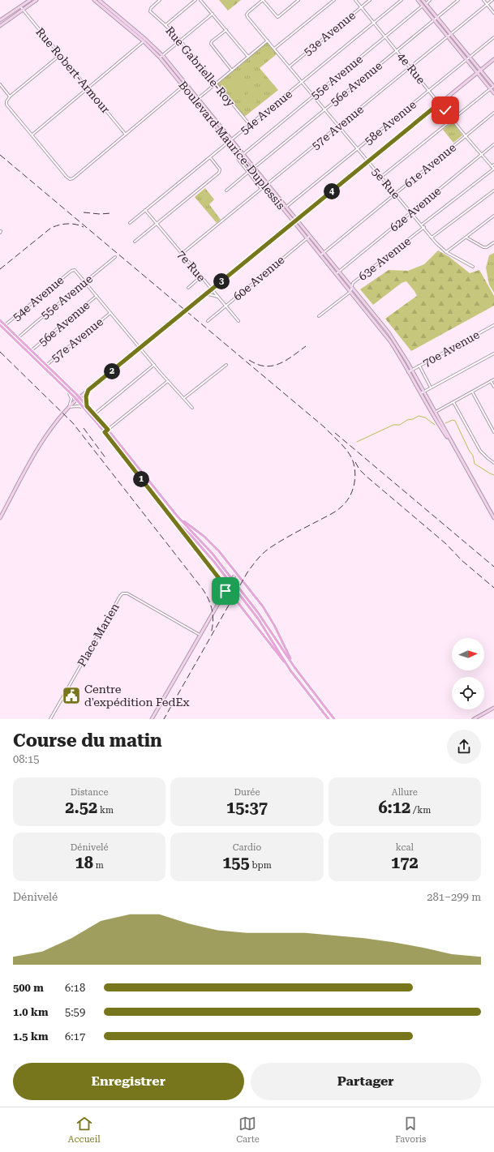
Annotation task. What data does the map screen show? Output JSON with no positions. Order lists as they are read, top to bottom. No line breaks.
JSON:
{"streets":{"street":["53e Avenue","Rue Gabrielle-Roy","4e Rue","Rue Robert-Armour","55e Avenue","56e Avenue","54e Avenue","58e Avenue","57e Avenue","Boulevard Maurice-Duplessis","61e Avenue","5e Rue","62e Avenue","63e Avenue","7e Rue","60e Avenue","70e Avenue","Place Marien"]},"crossings":[["53e Avenue","4e Rue"],["53e Avenue","5e Rue"],["Rue Gabrielle-Roy","54e Avenue"],["4e Rue","55e Avenue"],["4e Rue","56e Avenue"],["4e Rue","54e Avenue"],["4e Rue","58e Avenue"],["4e Rue","57e Avenue"],["4e Rue","61e Avenue"],["4e Rue","62e Avenue"],["55e Avenue","54e Avenue"],["55e Avenue","Boulevard Maurice-Duplessis"],["55e Avenue","5e Rue"],["56e Avenue","Boulevard Maurice-Duplessis"],["56e Avenue","5e Rue"],["54e Avenue","Boulevard Maurice-Duplessis"],["54e Avenue","5e Rue"],["54e Avenue","7e Rue"],["58e Avenue","Boulevard Maurice-Duplessis"],["58e Avenue","5e Rue"],["57e Avenue","Boulevard Maurice-Duplessis"],["57e Avenue","5e Rue"],["57e Avenue","7e Rue"],["Boulevard Maurice-Duplessis","61e Avenue"],["Boulevard Maurice-Duplessis","62e Avenue"],["Boulevard Maurice-Duplessis","63e Avenue"],["Boulevard Maurice-Duplessis","60e Avenue"],["Boulevard Maurice-Duplessis","70e Avenue"],["61e Avenue","5e Rue"],["5e Rue","62e Avenue"],["5e Rue","63e Avenue"],["7e Rue","60e Avenue"]],"places":{"public building":["Centre d'expédition FedEx"]},"north":"right","page":{"pins":["4","3","2","1"],"heading":["Course du matin","08:15"],"stats":[["Distance","2.52 km"],["Durée","15:37"],["Allure","6:12 /km"],["Dénivelé","18 m"],["Cardio","155 bpm"],["kcal","172"]],"chart":["Dénivelé","281–299 m"],"list":[{"name":"500 m","note":"6:18"},{"name":"1.0 km","note":"5:59"},{"name":"1.5 km","note":"6:17"}],"buttons":["Enregistrer","Partager"],"tabs":["Accueil","Carte","Favoris"]}}
